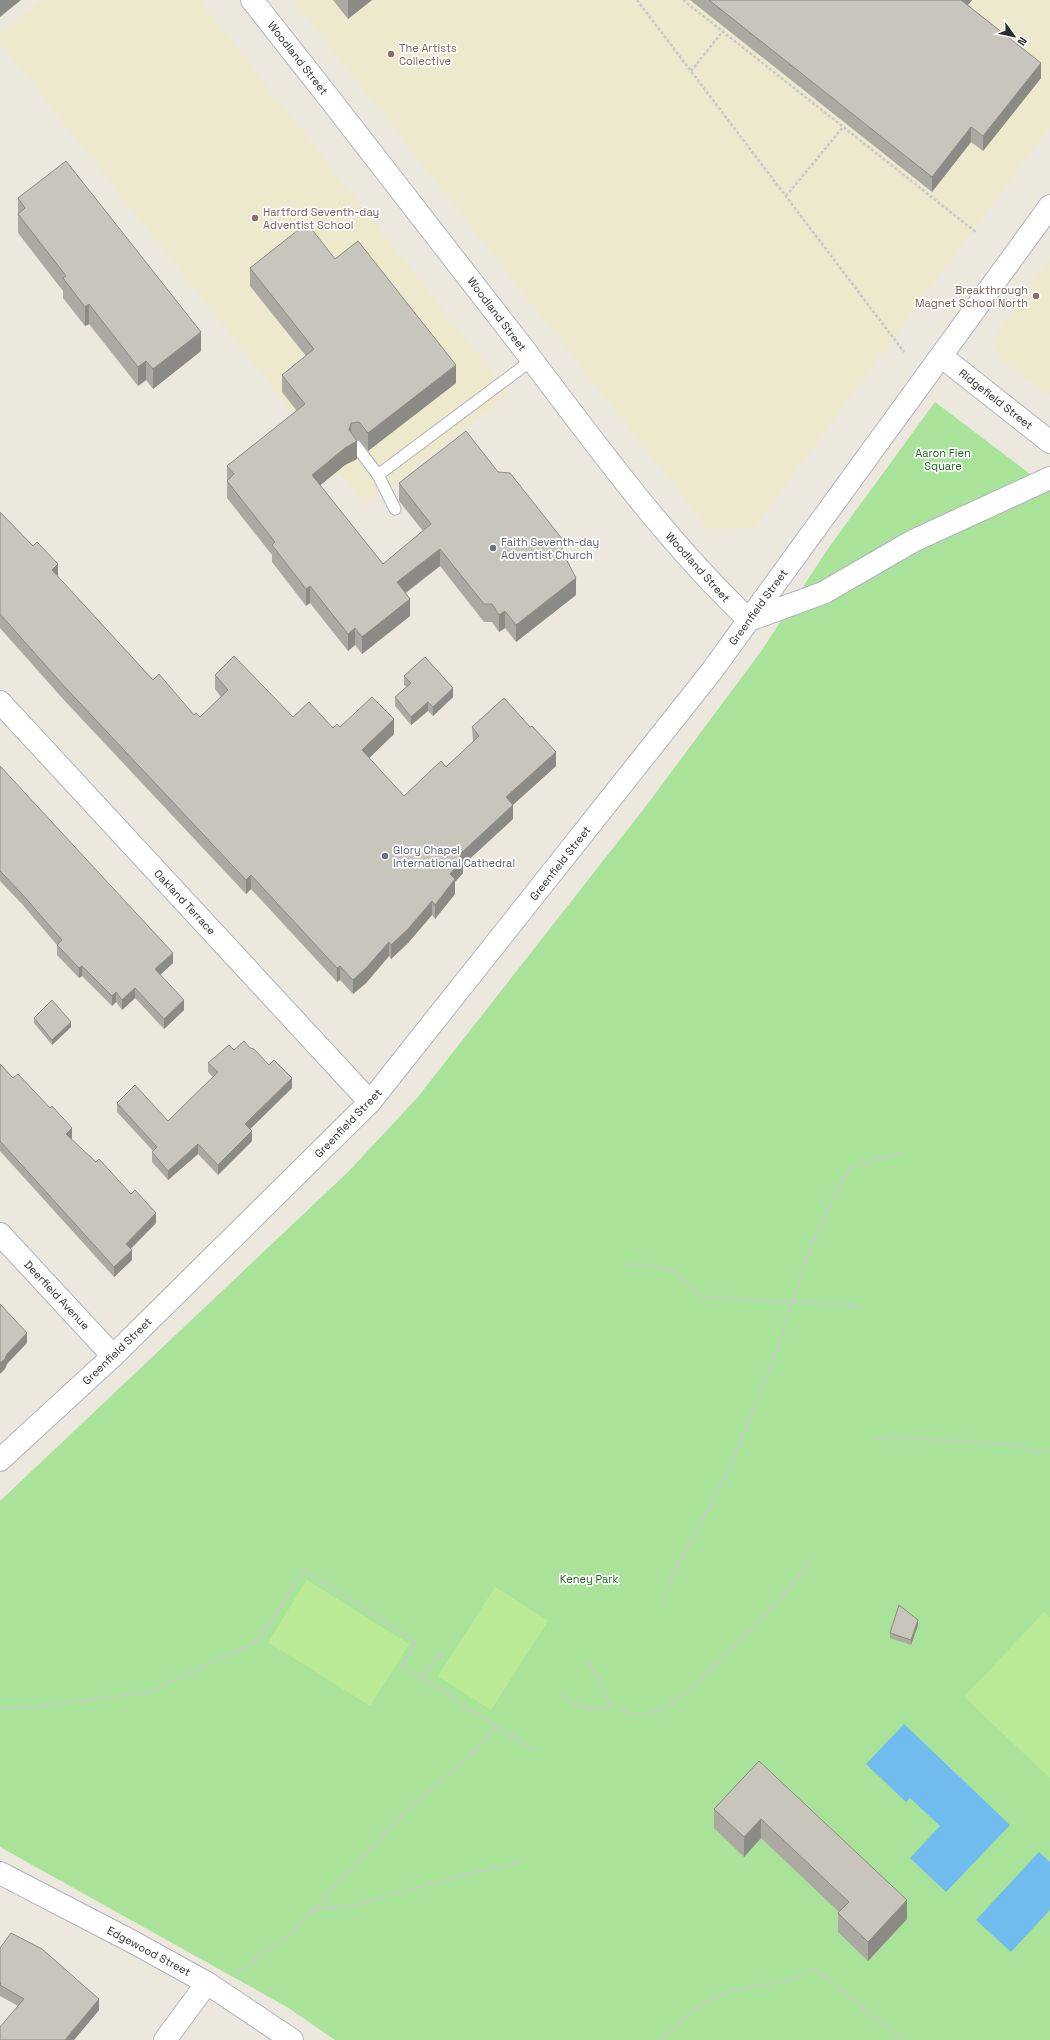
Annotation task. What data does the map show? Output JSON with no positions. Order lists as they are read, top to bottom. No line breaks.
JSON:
{"streets":{"street":["Woodland Street","Ridgefield Street","Greenfield Street","Oakland Terrace","Deerfield Avenue","Edgewood Street"]},"crossings":[["Woodland Street","Greenfield Street"],["Ridgefield Street","Greenfield Street"],["Greenfield Street","Oakland Terrace"],["Greenfield Street","Deerfield Avenue"]],"parks":["Aaron Fien Square","Keney Park"],"places":["The Artists Collective","Hartford Seventh-day Adventist School","Breakthrough Magnet School North","Faith Seventh-day Adventist Church","Glory Chapel International Cathedral"],"north":"bottom right"}
